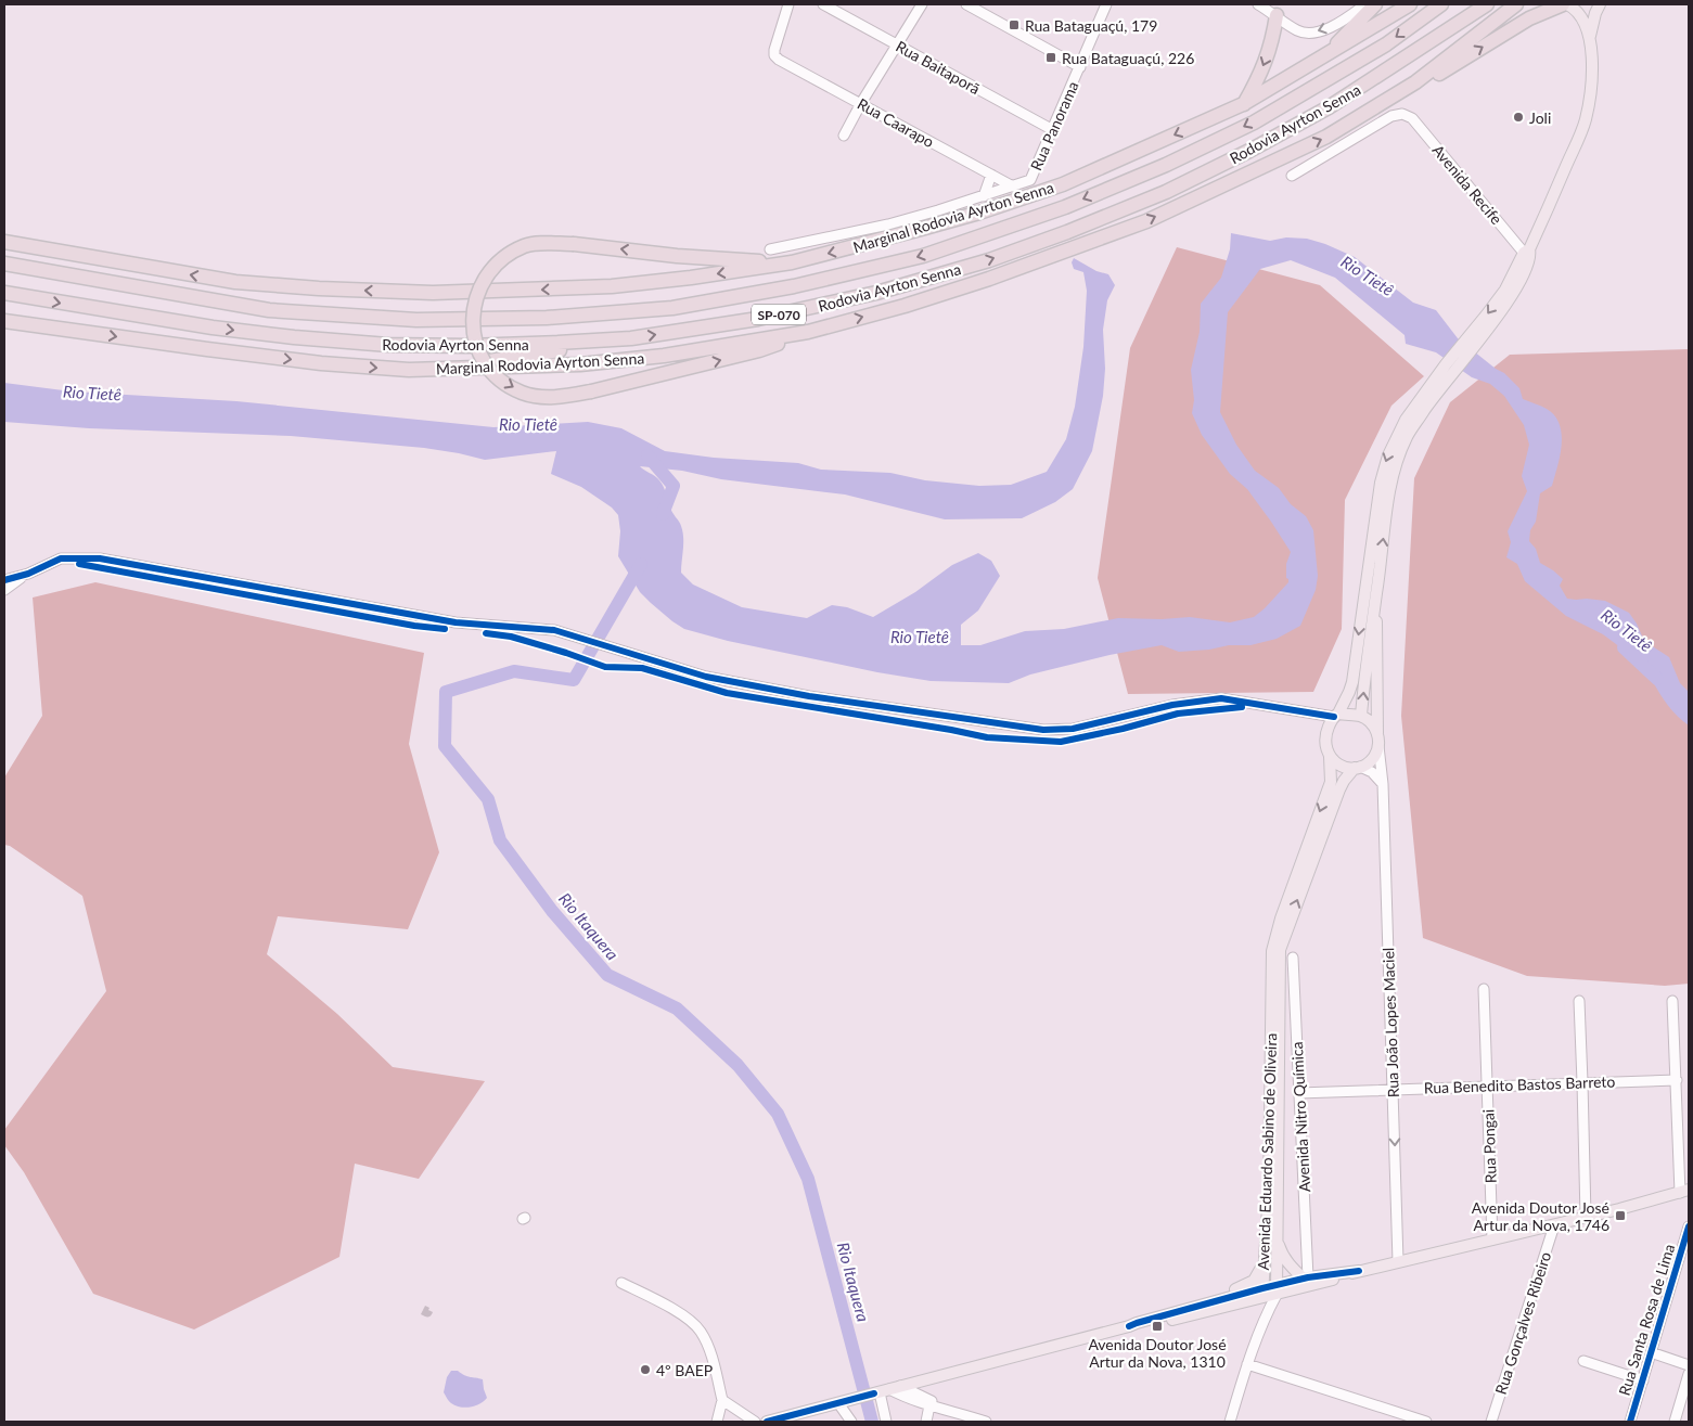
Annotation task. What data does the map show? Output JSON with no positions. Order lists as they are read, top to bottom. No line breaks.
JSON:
{"streets":{"highway":["Rodovia Ayrton Senna","Marginal Rodovia Ayrton Senna","SP-070"],"main road":["Avenida Eduardo Sabino de Oliveira"],"street":["Rua Baitaporã","Rua Caarapo","Rua Panorama","Avenida Recife","Rua João Lopes Maciel","Rua Benedito Bastos Barreto","Avenida Nitro Química","Rua Pongai","Rua Santa Rosa de Lima","Rua Gonçalves Ribeiro"]},"crossings":[["Rua Baitaporã","Rua Panorama"],["Rua Caarapo","Rua Panorama"],["Rua João Lopes Maciel","Rua Benedito Bastos Barreto"],["Rua João Lopes Maciel","Avenida Eduardo Sabino de Oliveira"],["Rua Benedito Bastos Barreto","Avenida Nitro Química"],["Rua Benedito Bastos Barreto","Rua Pongai"]],"water":["Rio Tietê","Rio Itaquera"],"places":{"transit":["Rua Bataguaçú, 179","Rua Bataguaçú, 226","Avenida Doutor José Artur da Nova, 1746","Avenida Doutor José Artur da Nova, 1310"],"other":["Joli","4º BAEP"]}}
